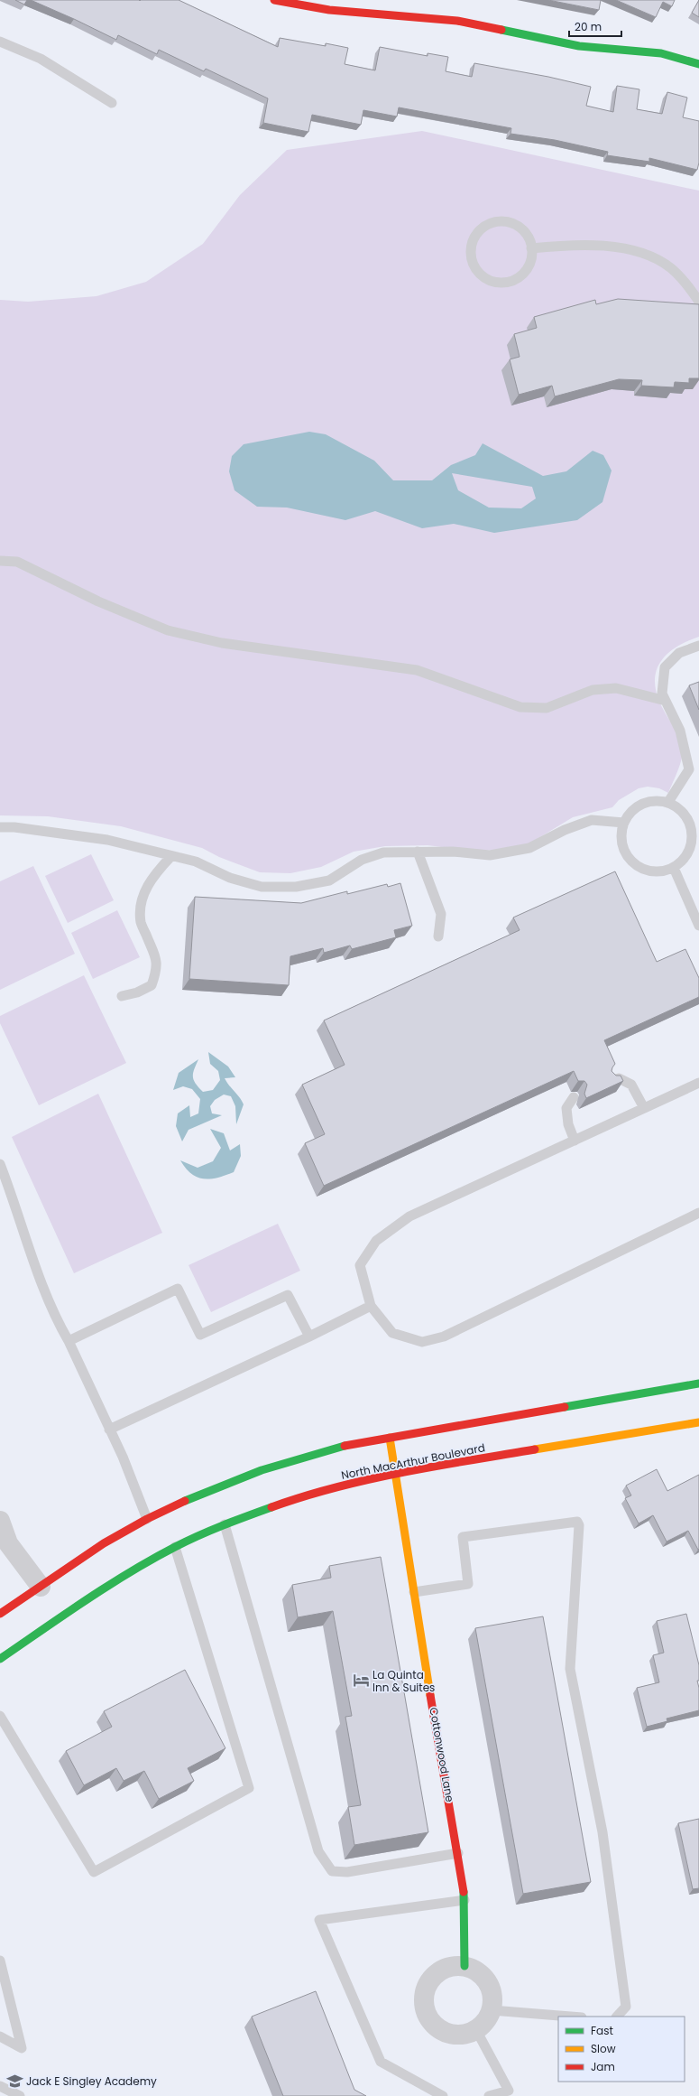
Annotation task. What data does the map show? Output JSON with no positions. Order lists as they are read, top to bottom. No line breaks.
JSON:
{"streets":{"main road":["North MacArthur Boulevard","Cottonwood Lane"]},"crossings":[["North MacArthur Boulevard","Cottonwood Lane"]],"places":{"hotel":["La Quinta Inn & Suites"],"school or university":["Jack E Singley Academy"]},"legend":["Fast","Slow","Jam"],"scale_bar":"20 m"}
